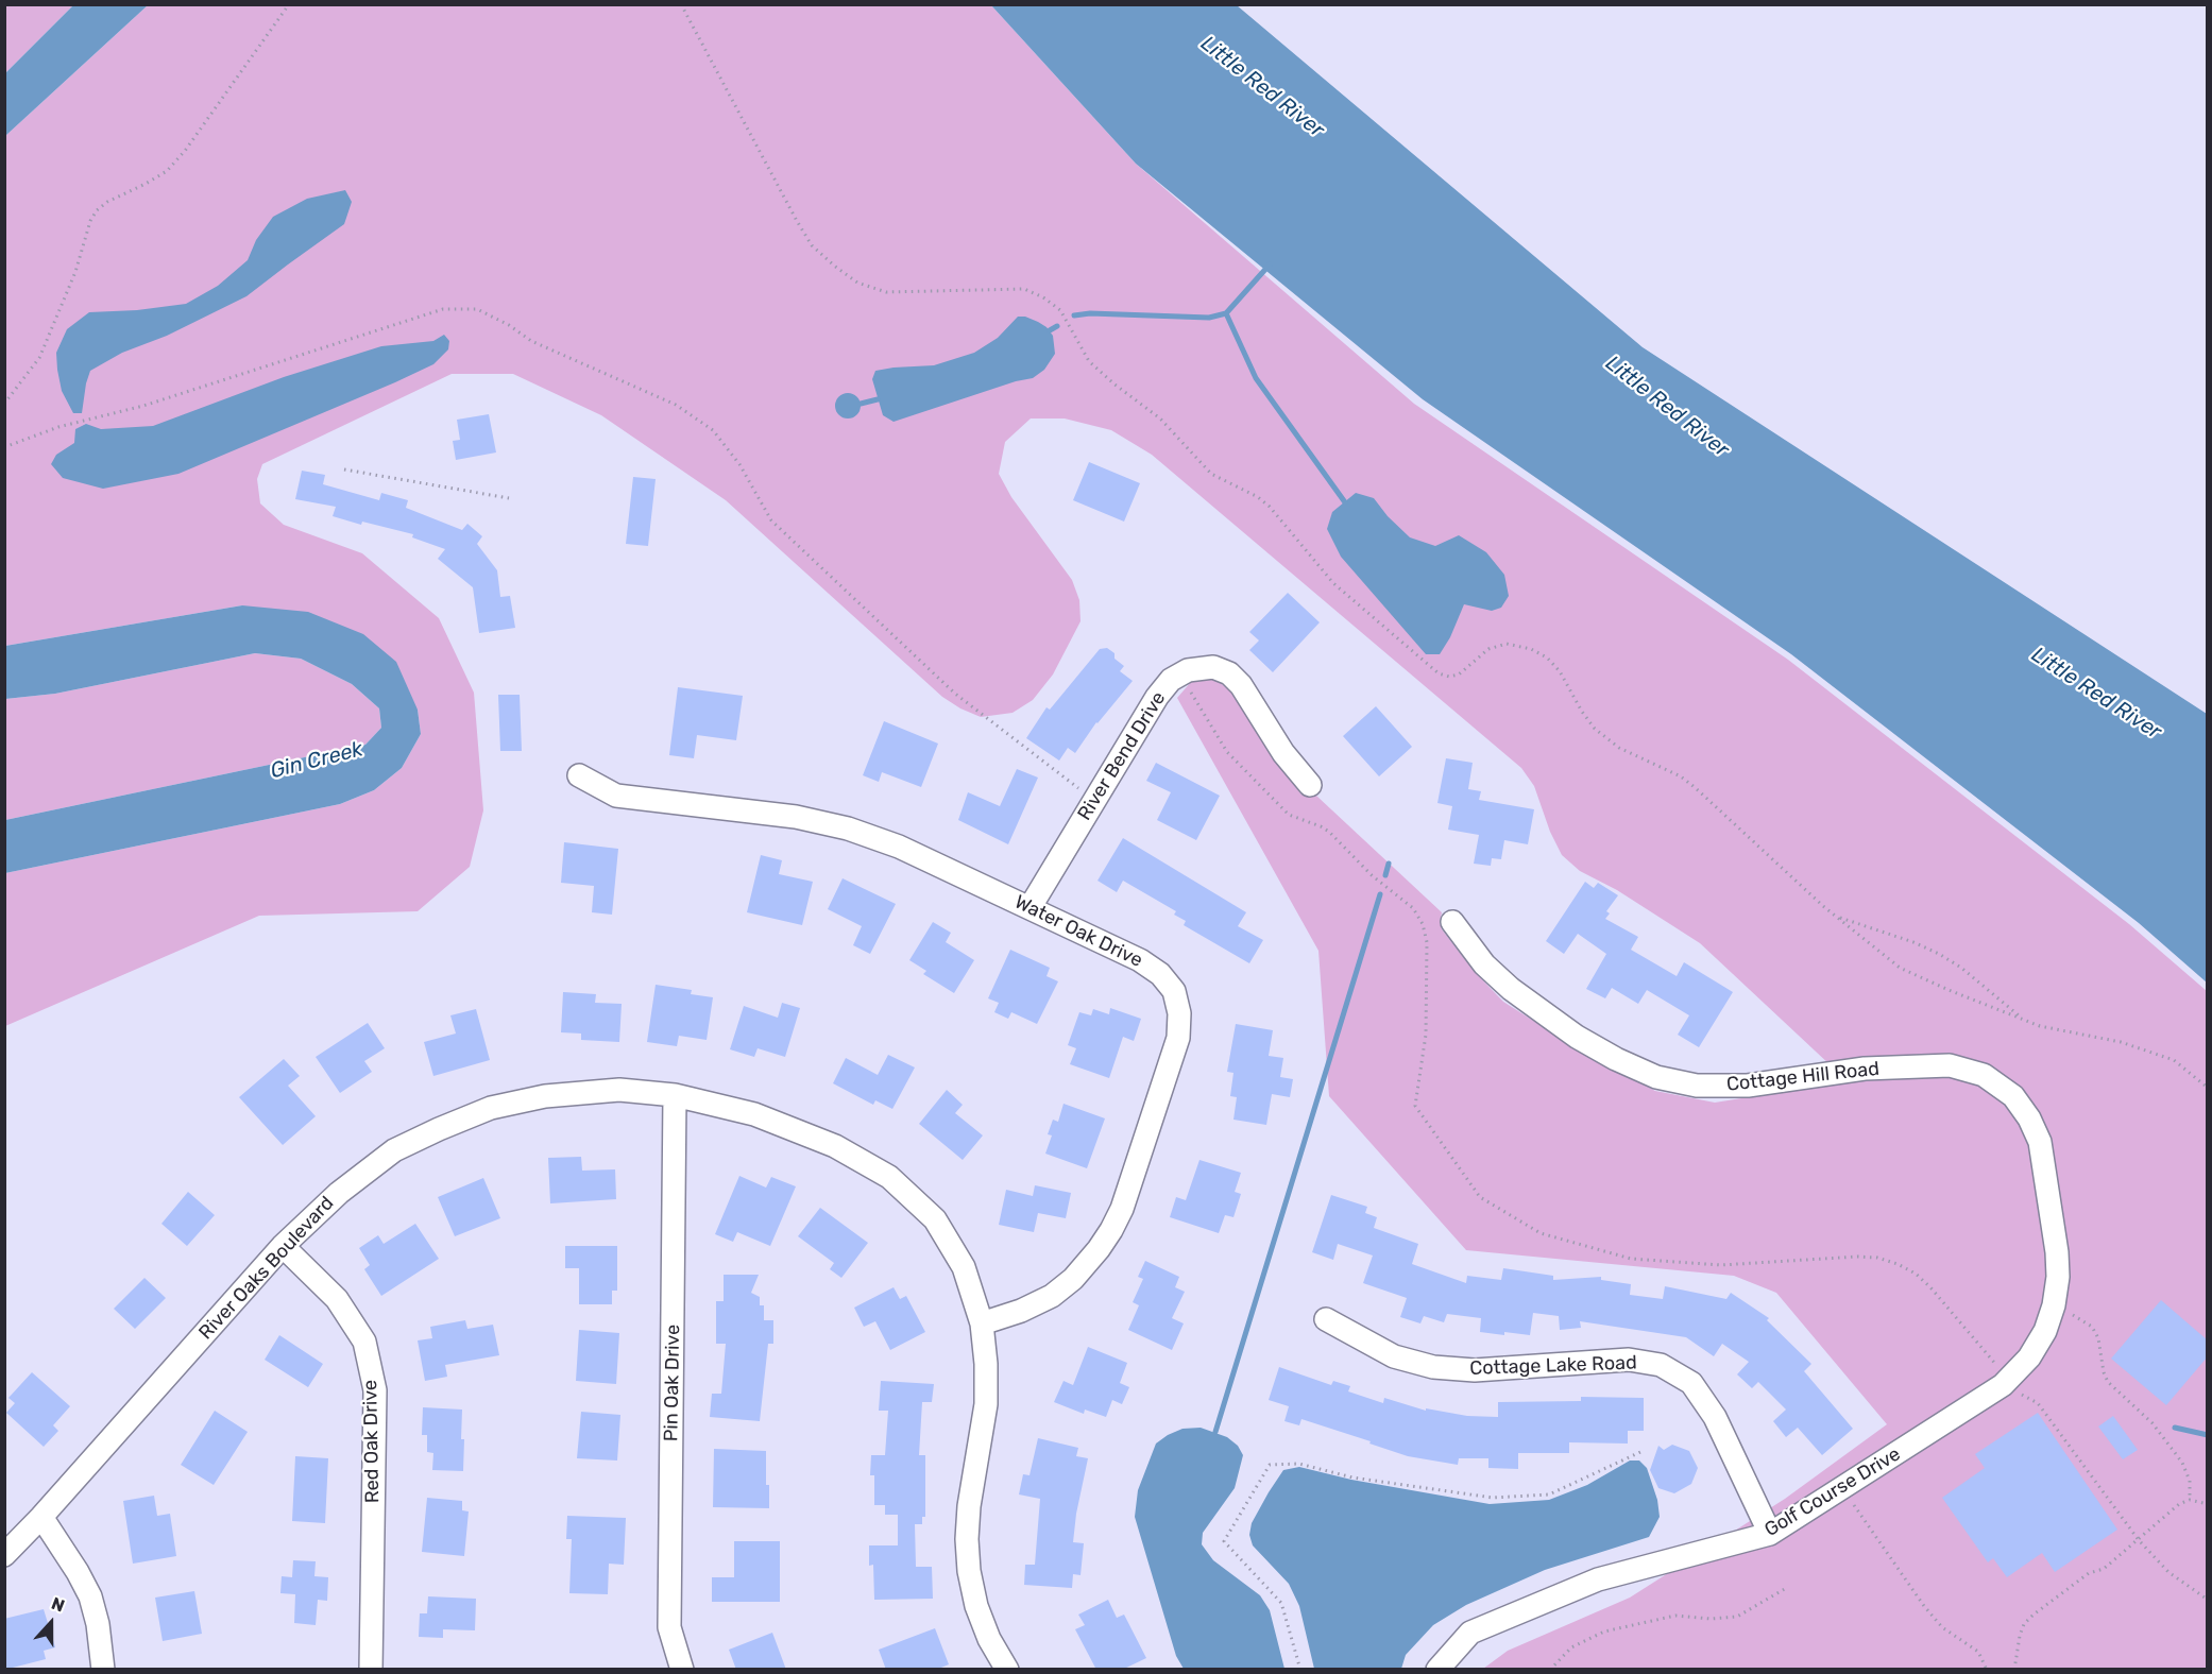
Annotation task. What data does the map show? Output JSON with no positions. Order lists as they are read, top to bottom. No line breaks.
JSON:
{"streets":{"street":["River Bend Drive","Water Oak Drive","Cottage Hill Road","River Oaks Boulevard","Cottage Lake Road","Pin Oak Drive","Red Oak Drive","Golf Course Drive"]},"crossings":[["River Bend Drive","Water Oak Drive"],["Water Oak Drive","River Oaks Boulevard"],["Cottage Hill Road","Golf Course Drive"],["River Oaks Boulevard","Pin Oak Drive"],["River Oaks Boulevard","Red Oak Drive"],["Cottage Lake Road","Golf Course Drive"]],"water":["Little Red River","Gin Creek"],"north":"top"}
